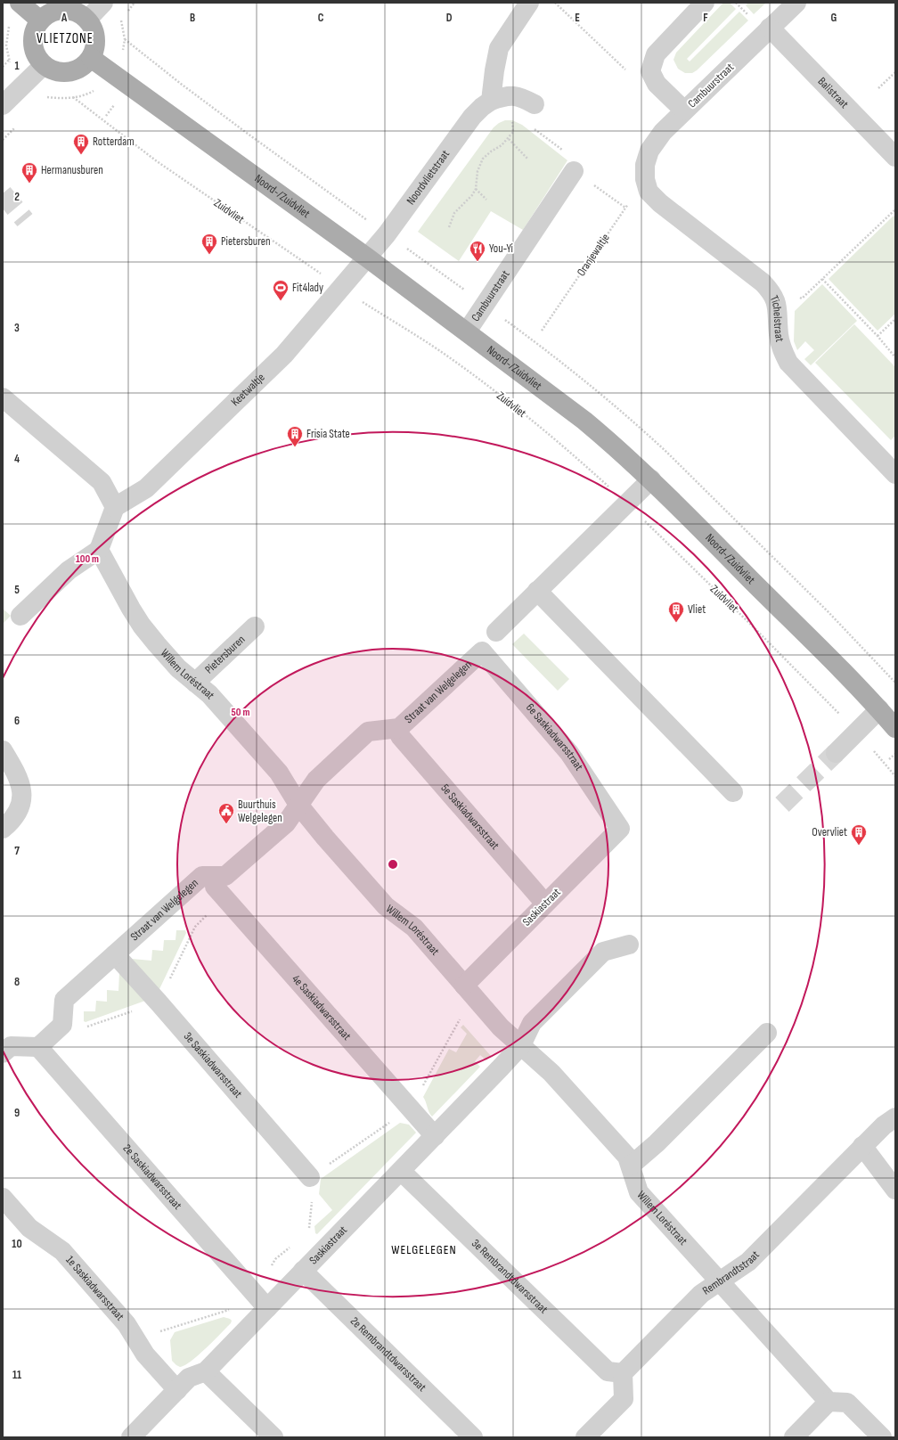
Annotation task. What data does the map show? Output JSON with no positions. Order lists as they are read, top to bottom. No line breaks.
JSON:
{"streets":{"main road":["Noord-/Zuidvliet"],"street":["Cambuurstraat","Balistraat","Noordvlietstraat","Tichelstraat","Keetwaltje","Pietersburen","Willem Loréstraat","Straat van Welgelegen","6e Saskiadwarsstraat","5e Saskiadwarsstraat","Saskiastraat","4e Saskiadwarsstraat","3e Saskiadwarsstraat","2e Saskiadwarsstraat","Rembrandtstraat","3e Rembrandtdwarsstraat","1e Saskiadwarsstraat","2e Rembrandtdwarsstraat"],"path":["Zuidvliet","Oranjewaltje"]},"crossings":[["Cambuurstraat","Balistraat"],["Cambuurstraat","Noord-/Zuidvliet"],["Cambuurstraat","Oranjewaltje"],["Cambuurstraat","Tichelstraat"],["Noordvlietstraat","Noord-/Zuidvliet"],["Noordvlietstraat","Keetwaltje"],["Noord-/Zuidvliet","Keetwaltje"],["Zuidvliet","Keetwaltje"],["Oranjewaltje","Tichelstraat"],["Pietersburen","Willem Loréstraat"],["Willem Loréstraat","Straat van Welgelegen"],["Willem Loréstraat","Saskiastraat"],["Willem Loréstraat","Rembrandtstraat"],["Straat van Welgelegen","6e Saskiadwarsstraat"],["Straat van Welgelegen","5e Saskiadwarsstraat"],["Straat van Welgelegen","4e Saskiadwarsstraat"],["Straat van Welgelegen","3e Saskiadwarsstraat"],["Straat van Welgelegen","2e Saskiadwarsstraat"],["6e Saskiadwarsstraat","Saskiastraat"],["5e Saskiadwarsstraat","Saskiastraat"],["Saskiastraat","4e Saskiadwarsstraat"],["Saskiastraat","2e Saskiadwarsstraat"],["Saskiastraat","3e Rembrandtdwarsstraat"],["Saskiastraat","1e Saskiadwarsstraat"],["Saskiastraat","2e Rembrandtdwarsstraat"],["Rembrandtstraat","3e Rembrandtdwarsstraat"]],"districts":["VLIETZONE","WELGELEGEN"],"places":{"building":["Rotterdam","Hermanusburen","Pietersburen","Frisia State","Vliet","Overvliet"],"restaurant":["You-Yi"],"sports":["Fit4lady"],"public building":["Buurthuis Welgelegen"]},"grid":{"columns":["A","B","C","D","E","F","G"],"rows":["1","2","3","4","5","6","7","8","9","10","11"]},"rings":["100 m","50 m"]}
